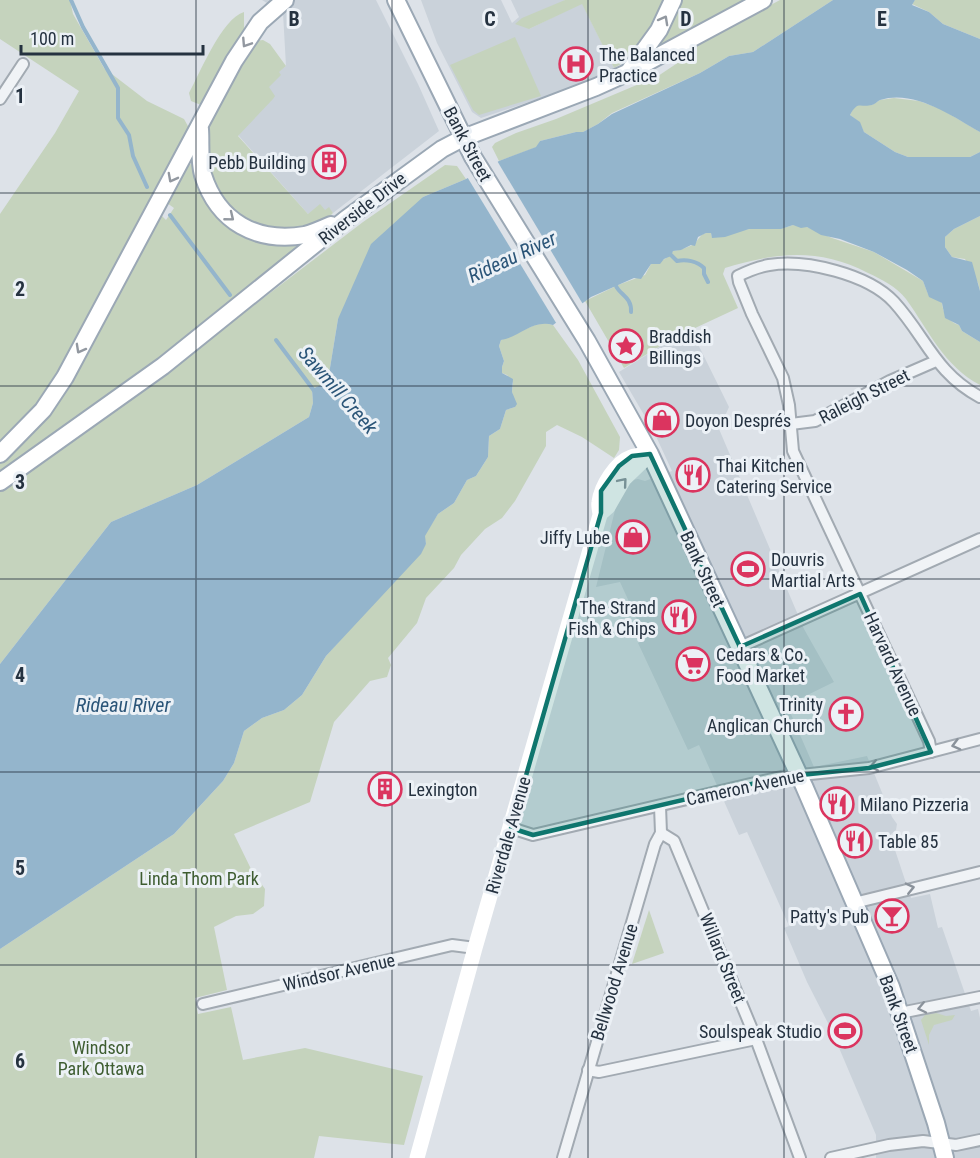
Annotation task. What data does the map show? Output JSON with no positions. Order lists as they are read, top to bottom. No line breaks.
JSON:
{"streets":{"main road":["Bank Street","Riverside Drive"],"street":["Raleigh Street","Harvard Avenue","Cameron Avenue","Riverdale Avenue","Willard Street","Windsor Avenue","Bellwood Avenue"]},"crossings":[["Bank Street","Riverside Drive"],["Bank Street","Cameron Avenue"],["Bank Street","Riverdale Avenue"],["Raleigh Street","Harvard Avenue"],["Harvard Avenue","Cameron Avenue"],["Cameron Avenue","Riverdale Avenue"],["Cameron Avenue","Bellwood Avenue"],["Riverdale Avenue","Windsor Avenue"],["Willard Street","Bellwood Avenue"]],"one_way":["Cameron Avenue"],"water":["Rideau River","Sawmill Creek"],"parks":["Linda Thom Park","Windsor Park Ottawa"],"places":{"hospital":["The Balanced Practice"],"building":["Pebb Building","Lexington"],"place":["Braddish Billings"],"shop":["Doyon Després","Jiffy Lube"],"restaurant":["Thai Kitchen Catering Service","The Strand Fish & Chips","Milano Pizzeria","Table 85"],"sports":["Douvris Martial Arts","Soulspeak Studio"],"supermarket":["Cedars & Co. Food Market"],"church":["Trinity Anglican Church"],"bar":["Patty's Pub"]},"scale_bar":"100 m","grid":{"columns":["B","C","D","E"],"rows":["1","2","3","4","5","6"]}}
